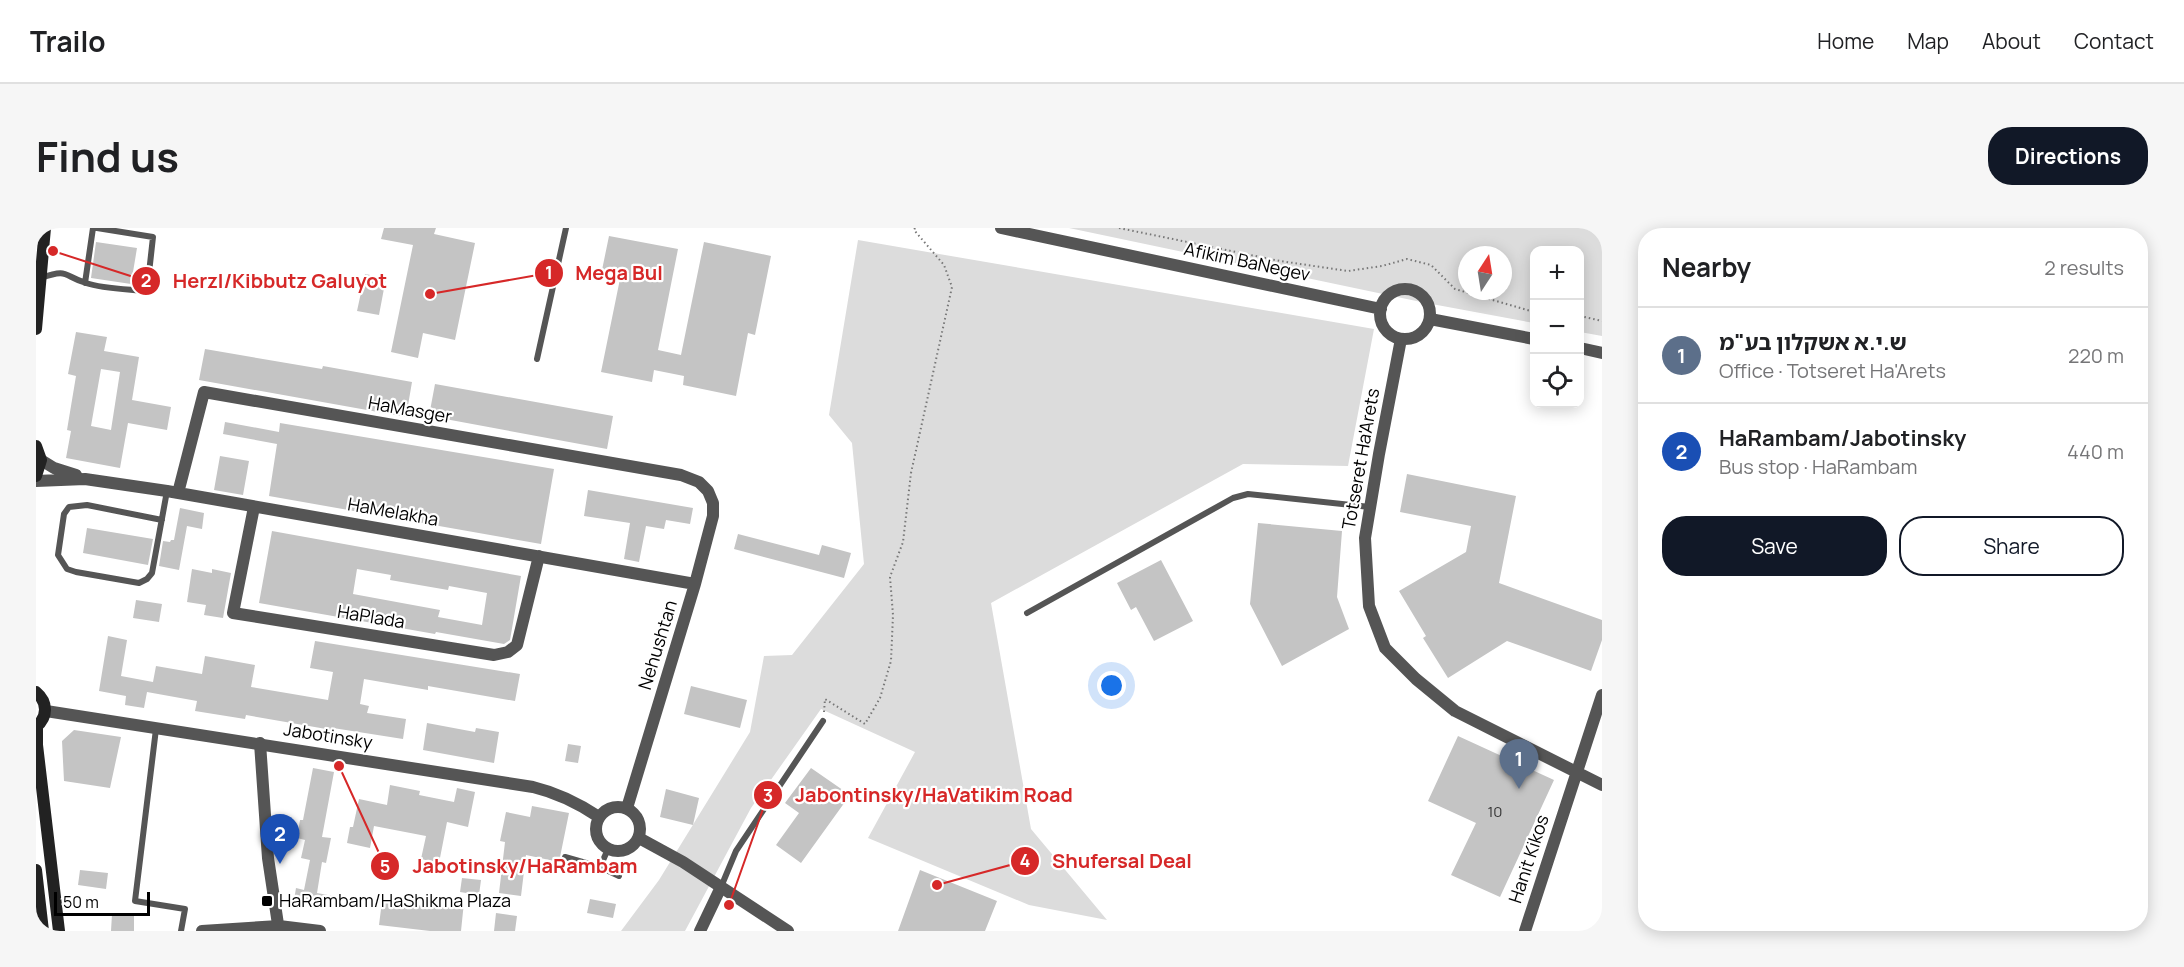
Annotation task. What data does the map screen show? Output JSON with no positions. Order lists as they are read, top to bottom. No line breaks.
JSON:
{"streets":{"street":["Afikim BaNegev","HaMasger","Totseret Ha'Arets","HaMelakha","HaPlada","Nehushtan","Jabotinsky","Hanit Kikos"]},"crossings":[["Afikim BaNegev","Totseret Ha'Arets"],["HaMasger","HaMelakha"],["HaMasger","Nehushtan"],["Totseret Ha'Arets","Hanit Kikos"],["HaMelakha","HaPlada"],["HaMelakha","Nehushtan"],["Nehushtan","Jabotinsky"]],"places":{"other":["Herzl/Kibbutz Galuyot","Mega Bul","Jabotinsky/HaRambam","Shufersal Deal","Jabontinsky/HaVatikim Road"],"transit":["HaRambam/HaShikma Plaza"]},"house_numbers":["10"],"scale_bar":"50 m","north":"top","page":{"header":"Trailo","nav":["Home","Map","About","Contact"],"title":"Find us","buttons":["Directions",["Save","Share"]],"heading":["Nearby","2 results"],"map_buttons":["+","−"],"list":[{"mark":"1","name":"ש.י.א אשקלון בע\"מ","note":"Office · Totseret Ha'Arets","value":"220 m"},{"mark":"2","name":"HaRambam/Jabotinsky","note":"Bus stop · HaRambam","value":"440 m"}],"pins":["1","2"],"scale":"50 m"}}
